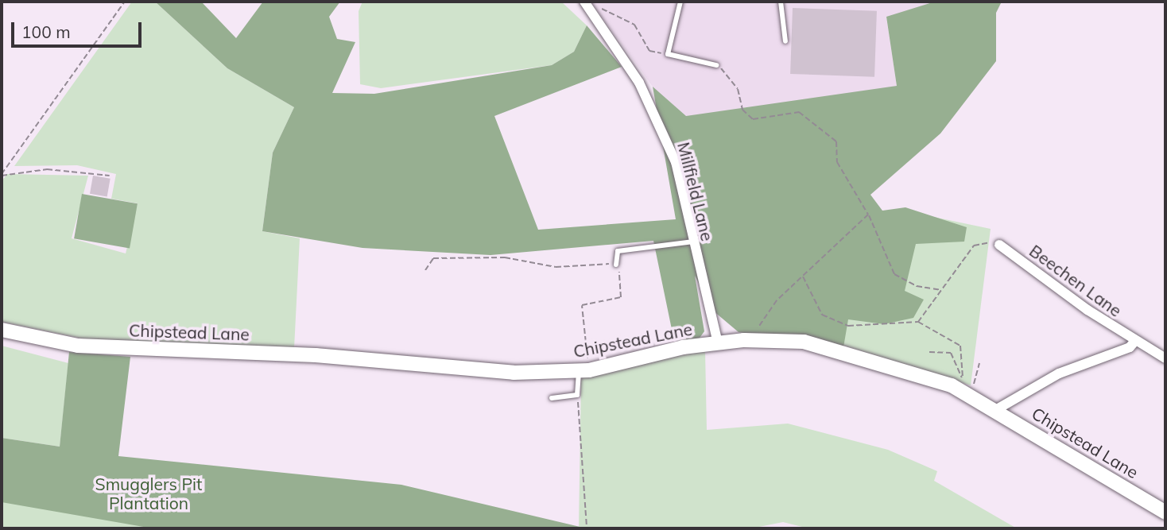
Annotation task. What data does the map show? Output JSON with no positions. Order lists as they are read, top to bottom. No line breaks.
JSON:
{"streets":{"street":["Millfield Lane","Beechen Lane","Chipstead Lane"]},"crossings":[["Millfield Lane","Chipstead Lane"]],"parks":["Smugglers Pit Plantation"],"scale_bar":"100 m"}
